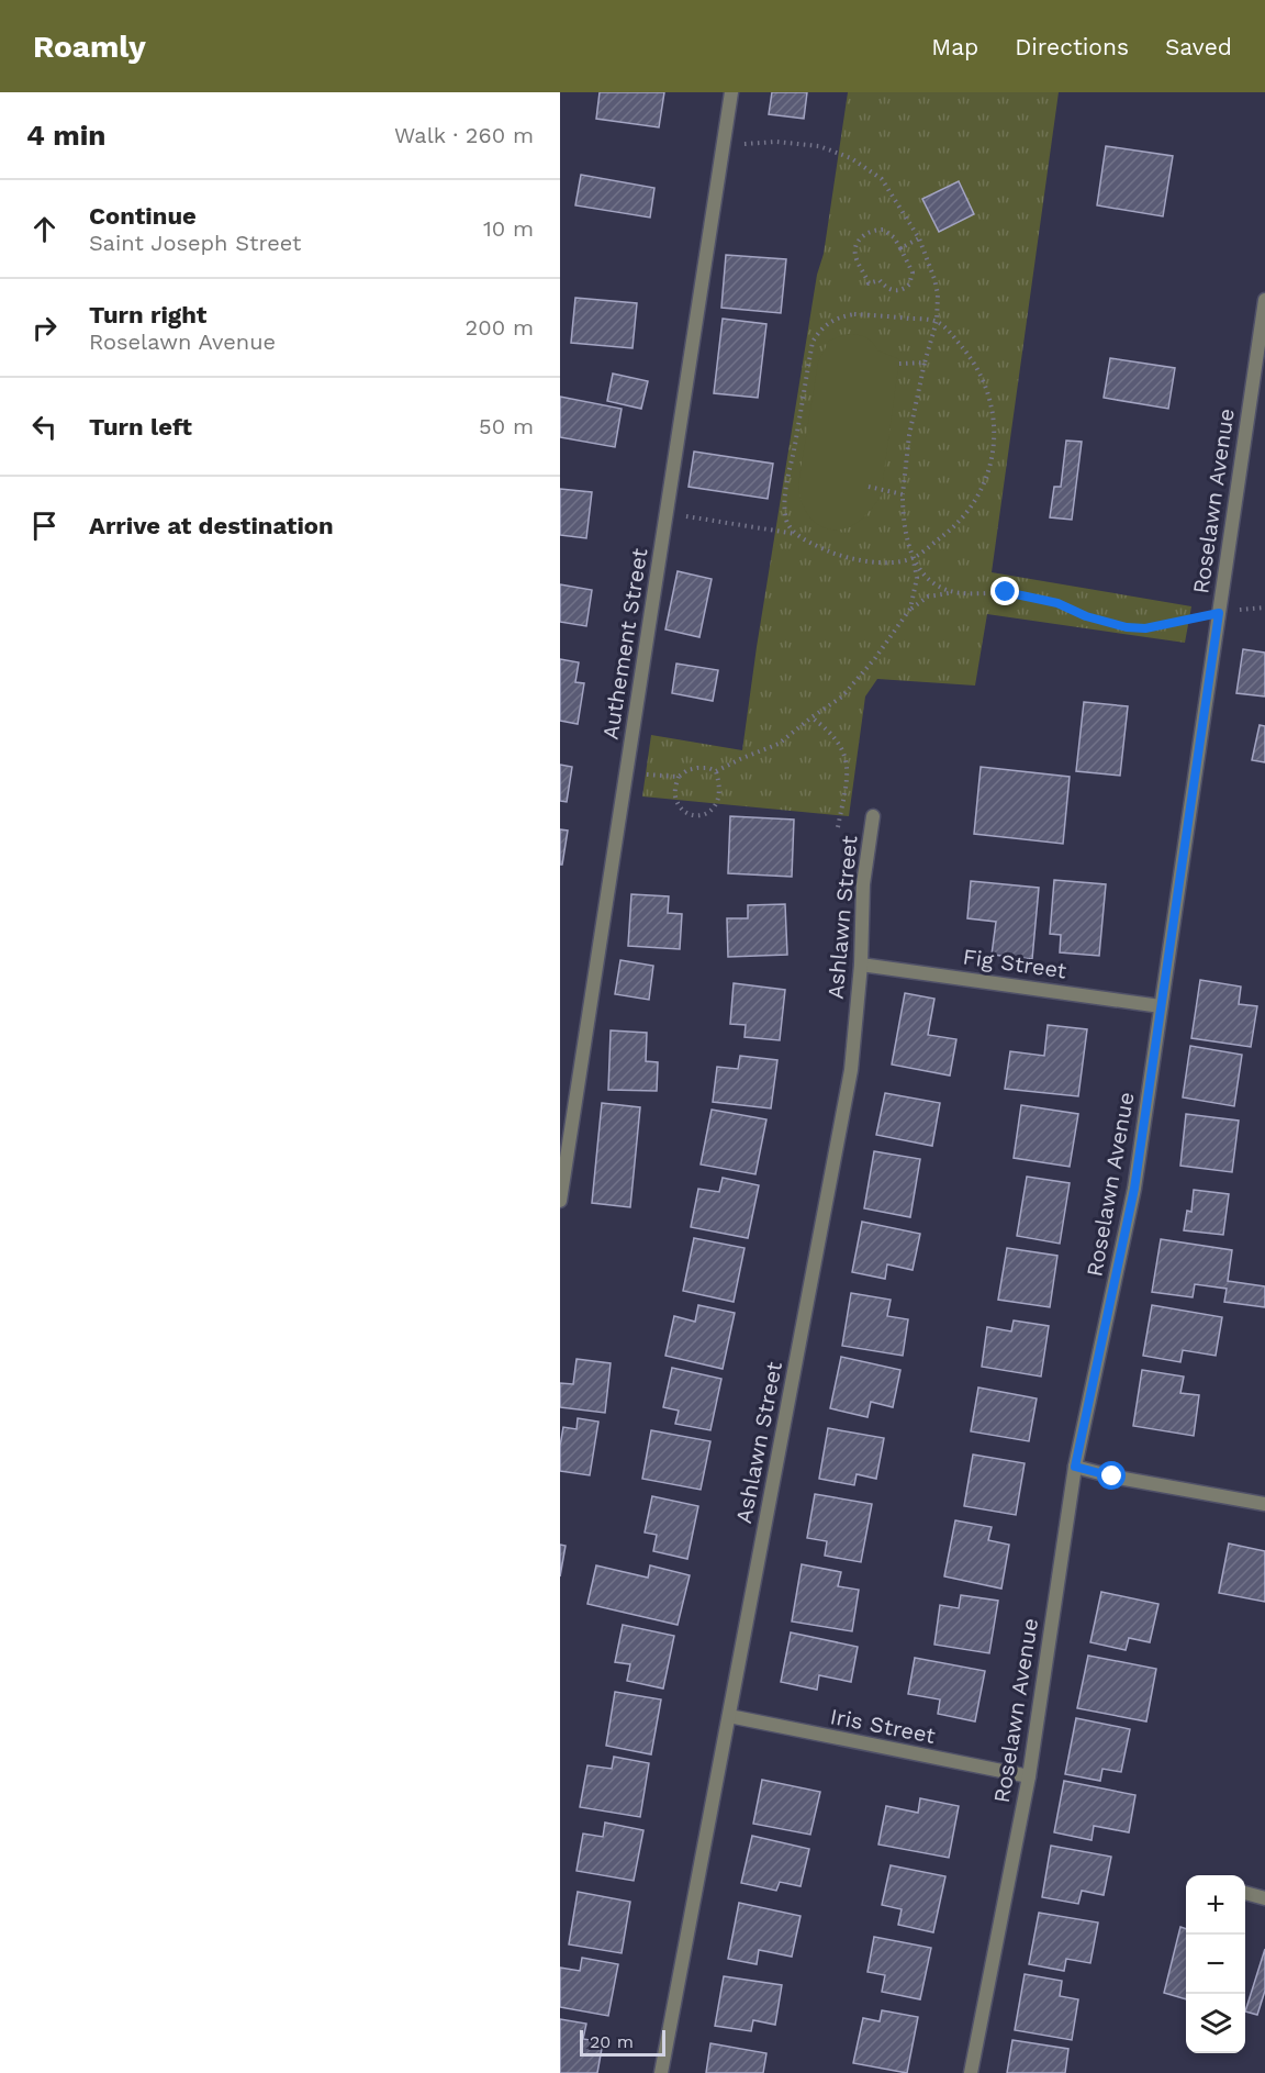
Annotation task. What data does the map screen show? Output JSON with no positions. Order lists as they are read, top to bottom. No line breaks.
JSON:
{"streets":{"street":["Roselawn Avenue","Authement Street","Ashlawn Street","Fig Street","Iris Street"]},"crossings":[["Roselawn Avenue","Fig Street"],["Roselawn Avenue","Iris Street"],["Ashlawn Street","Fig Street"],["Ashlawn Street","Iris Street"]],"scale_bar":"20 m","page":{"header":"Roamly","nav":["Map","Directions","Saved"],"heading":["4 min","Walk · 260 m"],"list":[["Continue","Saint Joseph Street","10 m"],["Turn right","Roselawn Avenue","200 m"],["Turn left","50 m"],"Arrive at destination"],"map_buttons":["+","−"],"scale":"20 m"}}
